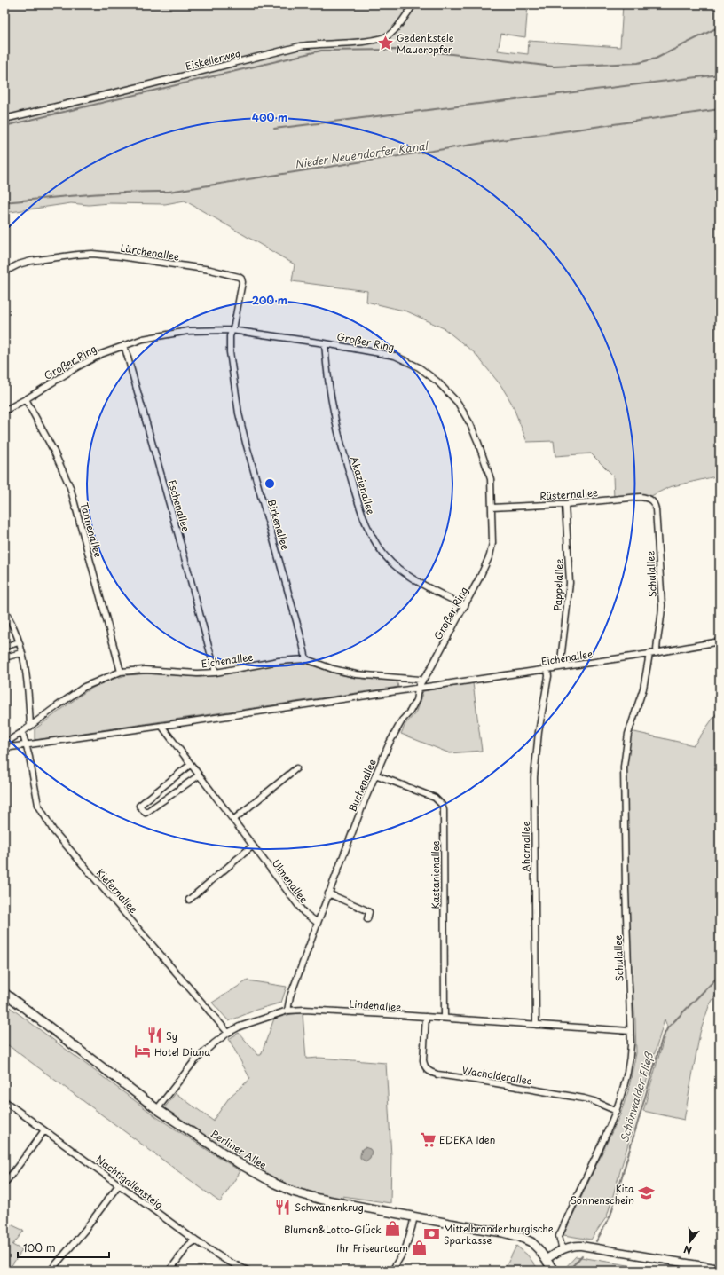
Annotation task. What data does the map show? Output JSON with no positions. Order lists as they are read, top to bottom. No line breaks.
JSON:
{"streets":{"main road":["Berliner Allee"],"street":["Eiskellerweg","Lärchenallee","Großer Ring","Akazienallee","Rüsternallee","Eschenallee","Birkenallee","Tannenallee","Schulallee","Pappelallee","Eichenallee","Buchenallee","Ahornallee","Kastanienallee","Ulmenallee","Kiefernallee","Lindenallee","Wacholderallee","Nachtigallensteig"]},"crossings":[["Lärchenallee","Großer Ring"],["Lärchenallee","Birkenallee"],["Großer Ring","Akazienallee"],["Großer Ring","Rüsternallee"],["Großer Ring","Eschenallee"],["Großer Ring","Birkenallee"],["Großer Ring","Tannenallee"],["Großer Ring","Eichenallee"],["Großer Ring","Buchenallee"],["Rüsternallee","Schulallee"],["Rüsternallee","Pappelallee"],["Eschenallee","Eichenallee"],["Birkenallee","Eichenallee"],["Tannenallee","Eichenallee"],["Schulallee","Eichenallee"],["Schulallee","Lindenallee"],["Schulallee","Wacholderallee"],["Pappelallee","Eichenallee"],["Eichenallee","Buchenallee"],["Eichenallee","Ahornallee"],["Eichenallee","Ulmenallee"],["Eichenallee","Kiefernallee"],["Buchenallee","Kastanienallee"],["Buchenallee","Ulmenallee"],["Buchenallee","Lindenallee"],["Ahornallee","Lindenallee"],["Kastanienallee","Lindenallee"],["Kiefernallee","Lindenallee"],["Lindenallee","Wacholderallee"],["Lindenallee","Berliner Allee"]],"water":["Nieder Neuendorfer Kanal","Schönwalder Fließ"],"places":{"place":["Gedenkstele Maueropfer"],"restaurant":["Sy","Schwanenkrug"],"hotel":["Hotel Diana"],"supermarket":["EDEKA Iden"],"school or university":["Kita Sonnenschein"],"shop":["Blumen&Lotto-Glück","Ihr Friseurteam"],"bank":["Mittelbrandenburgische Sparkasse"]},"scale_bar":"100 m","north":"bottom","rings":["400 m","200 m"]}
